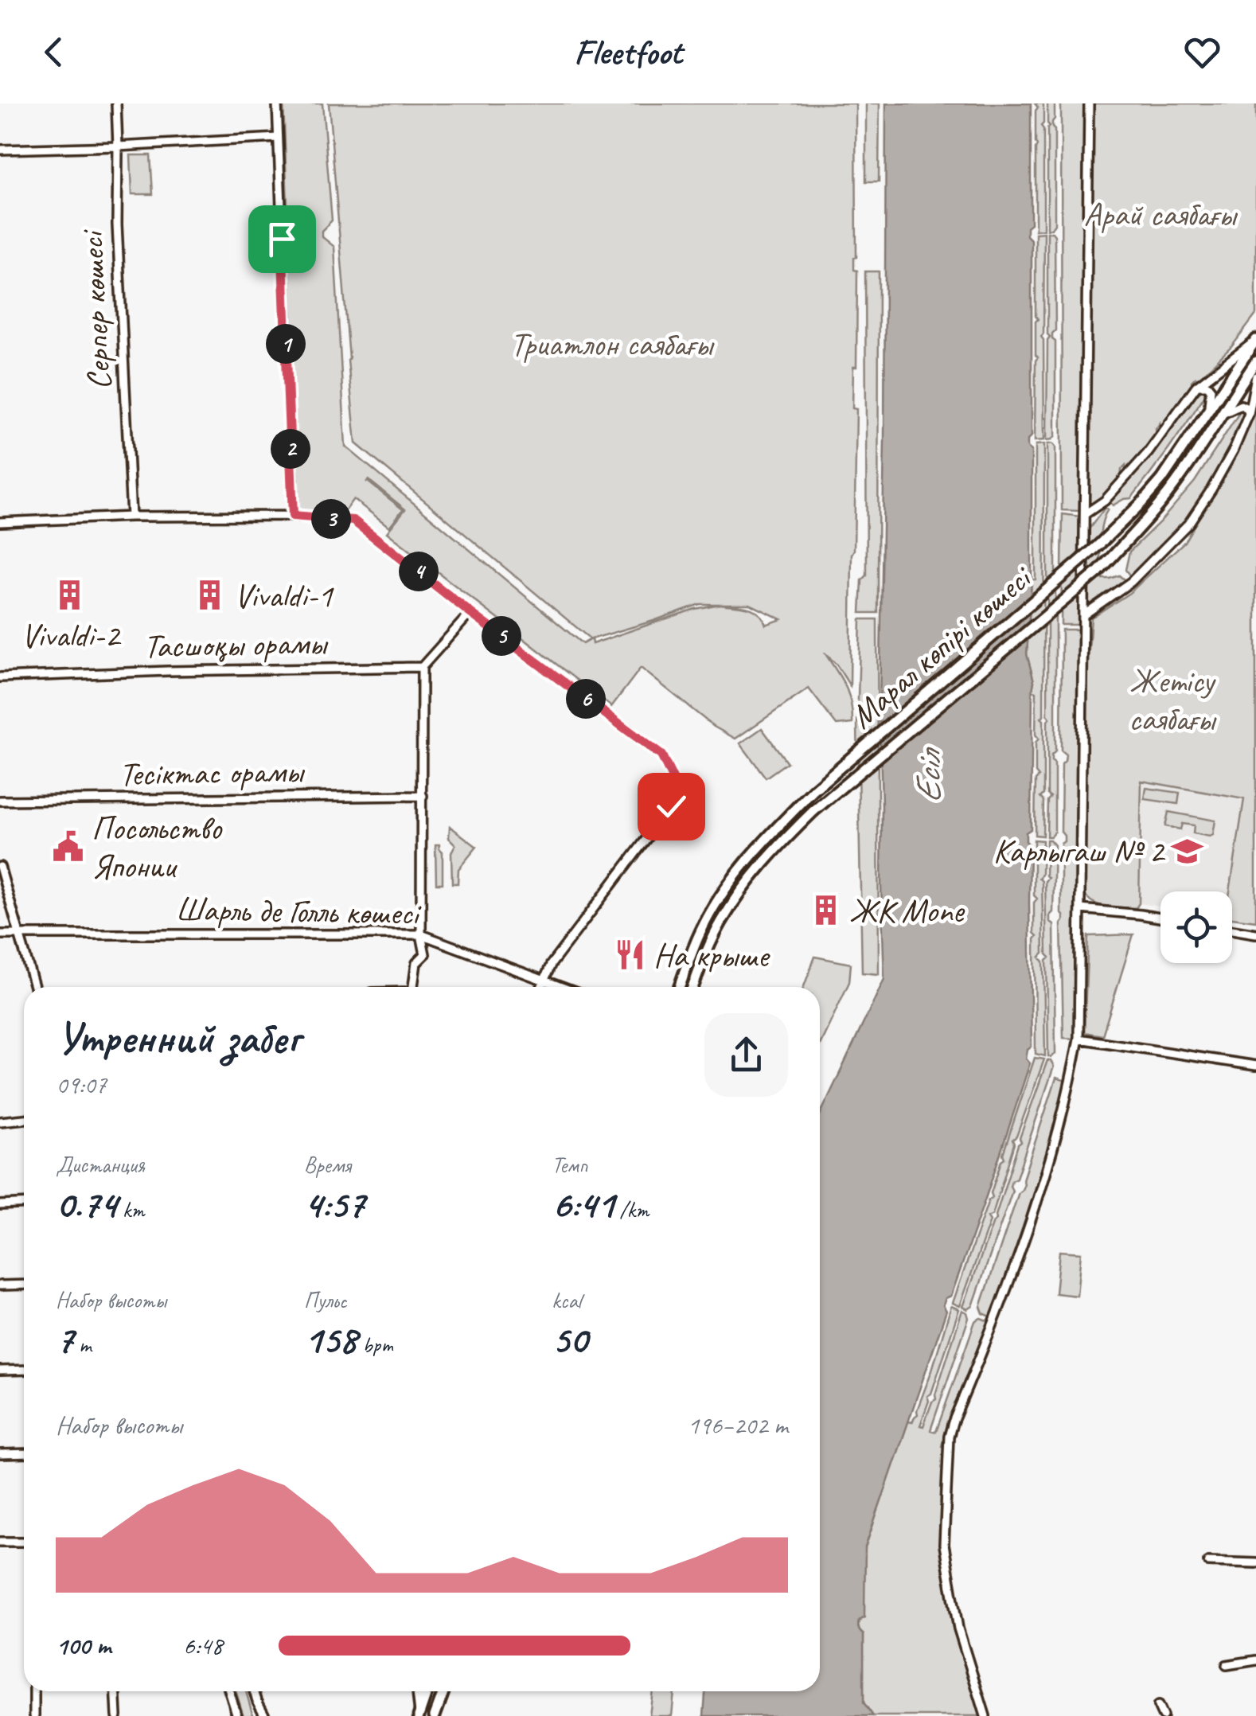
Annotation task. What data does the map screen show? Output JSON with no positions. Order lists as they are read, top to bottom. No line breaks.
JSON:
{"streets":{"main road":["Марал көпірі көшесі"],"street":["Серпер көшесі","Тасшоқы орамы","Тесіктас орамы","Шарль де Голль көшесі"]},"water":["Есіл"],"parks":["Арай саябағы","Триатлон саябағы","Жетісу саябағы"],"places":{"building":["Vivaldi-2","Vivaldi-1","ЖК Mone"],"public building":["Посольство Японии"],"school or university":["Карлыгаш № 2"],"restaurant":["На крыше"]},"page":{"header":"Fleetfoot","pins":["1","2","3","4","5","6"],"heading":["Утренний забег","09:07"],"stats":[["Дистанция","0.74 km"],["Время","4:57"],["Темп","6:41 /km"],["Набор высоты","7 m"],["Пульс","158 bpm"],["kcal","50"]],"chart":["Набор высоты","196–202 m"],"list":[{"name":"100 m","note":"6:48"}]}}
